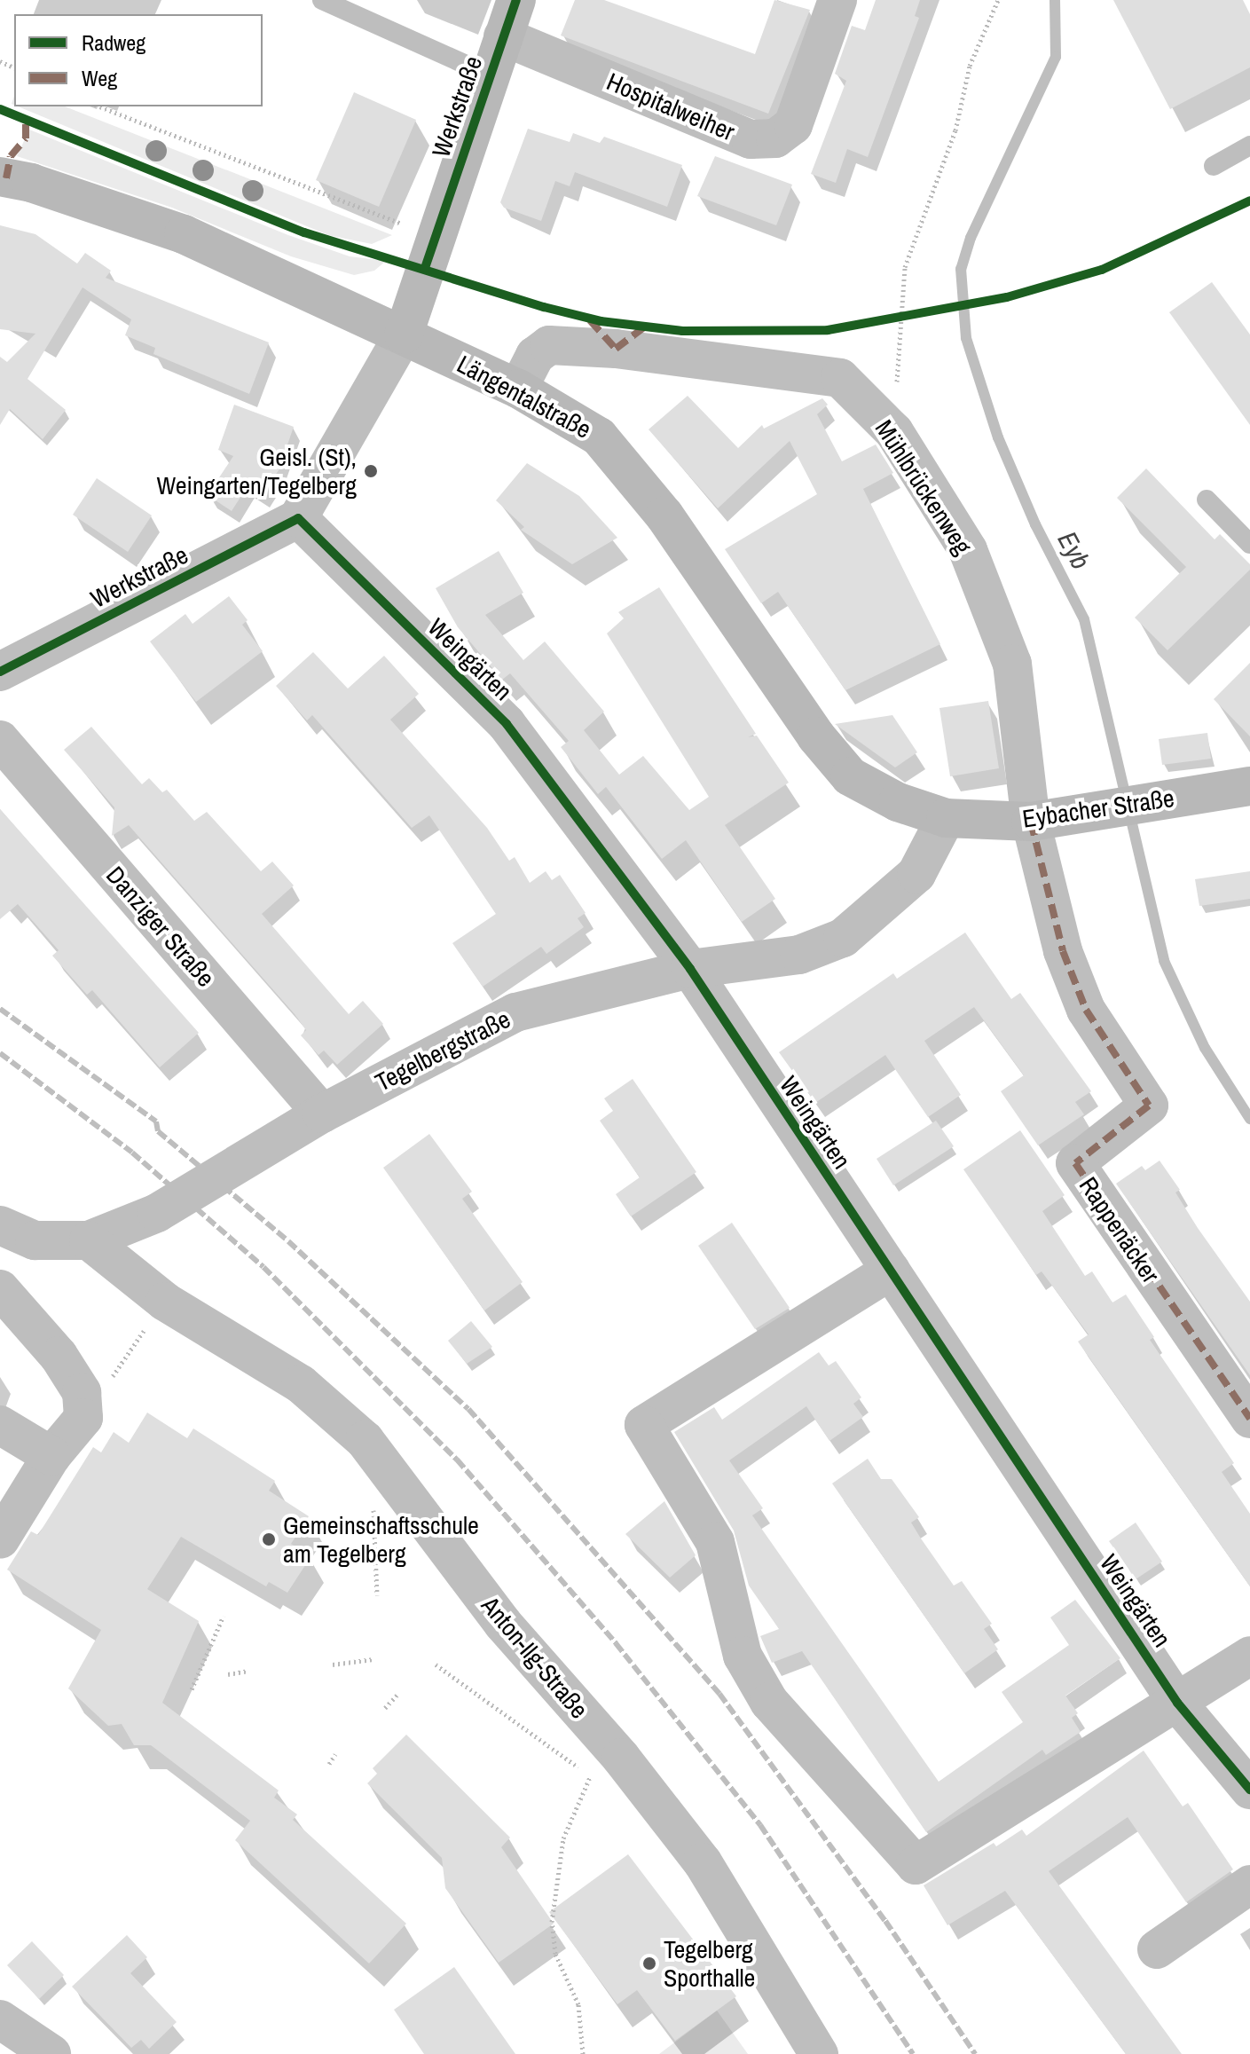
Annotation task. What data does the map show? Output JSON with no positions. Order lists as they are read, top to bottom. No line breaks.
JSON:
{"streets":{"main road":["Werkstraße","Längentalstraße","Eybacher Straße"],"street":["Hospitalweiher","Mühlbrückenweg","Weingärten","Danziger Straße","Tegelbergstraße","Rappenäcker","Anton-Ilg-Straße"]},"crossings":[["Werkstraße","Hospitalweiher"],["Werkstraße","Längentalstraße"],["Werkstraße","Weingärten"],["Längentalstraße","Mühlbrückenweg"],["Längentalstraße","Eybacher Straße"],["Längentalstraße","Tegelbergstraße"],["Mühlbrückenweg","Eybacher Straße"],["Mühlbrückenweg","Rappenäcker"],["Weingärten","Tegelbergstraße"],["Eybacher Straße","Tegelbergstraße"],["Eybacher Straße","Rappenäcker"],["Danziger Straße","Tegelbergstraße"],["Tegelbergstraße","Anton-Ilg-Straße"]],"water":["Eyb"],"places":["Geisl. (St), Weingarten/Tegelberg","Gemeinschaftsschule am Tegelberg","Tegelberg Sporthalle"],"legend":["Radweg","Weg"]}
